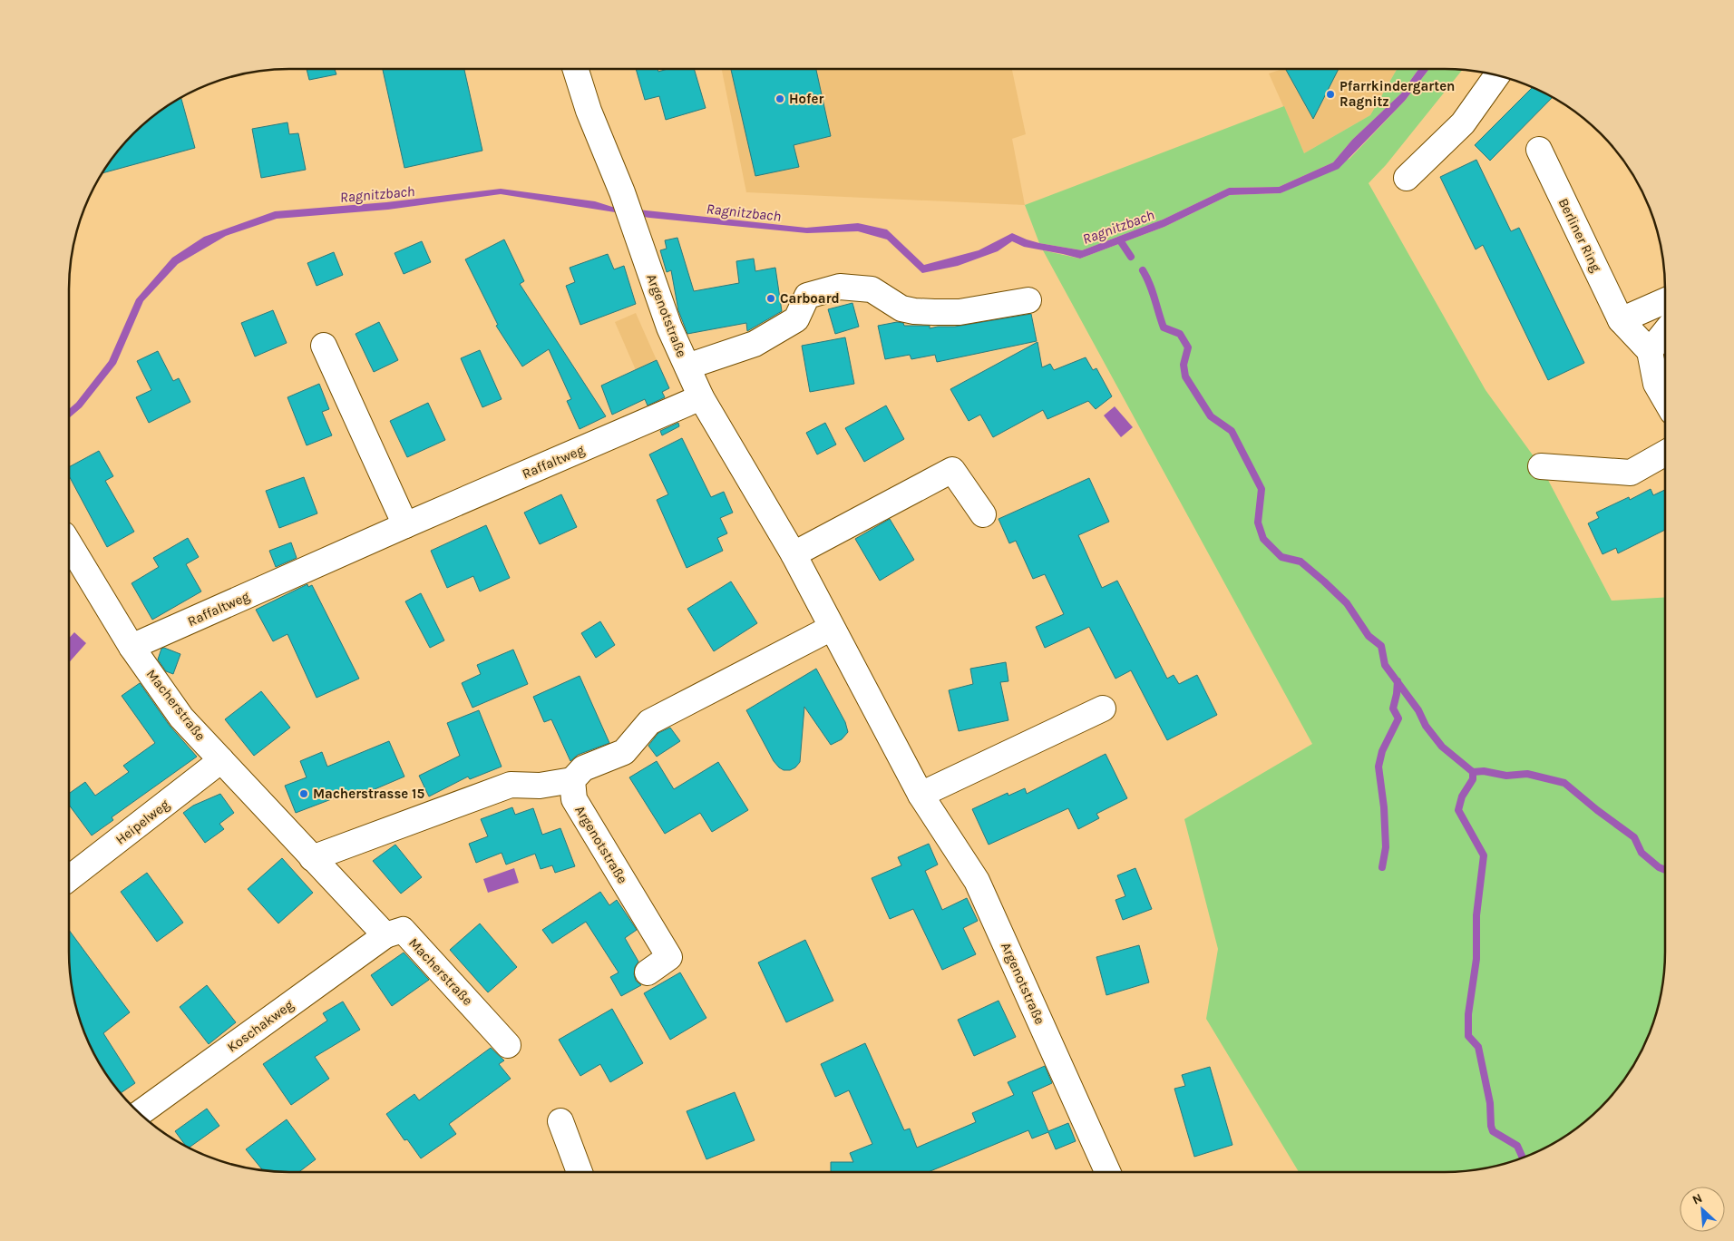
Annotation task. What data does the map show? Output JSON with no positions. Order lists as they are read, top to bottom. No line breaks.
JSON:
{"streets":{"street":["Berliner Ring","Argenotstraße","Raffaltweg","Macherstraße","Heipelweg","Koschakweg"]},"crossings":[["Argenotstraße","Raffaltweg"],["Raffaltweg","Macherstraße"],["Macherstraße","Heipelweg"],["Macherstraße","Koschakweg"]],"water":["Ragnitzbach"],"places":["Pfarrkindergarten Ragnitz","Hofer","Carboard","Macherstrasse 15"],"north":"top left"}
